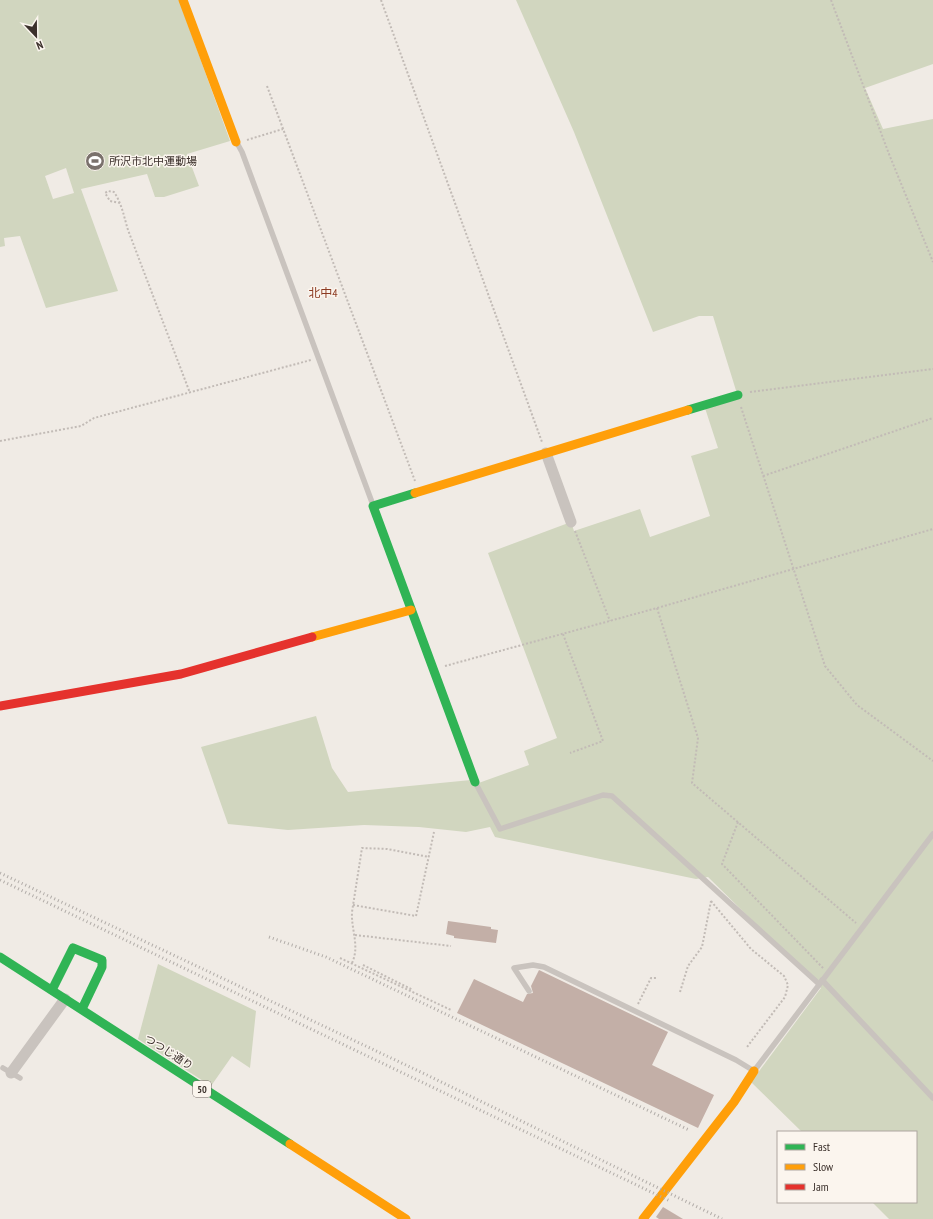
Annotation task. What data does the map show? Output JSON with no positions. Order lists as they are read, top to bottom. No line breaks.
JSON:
{"streets":{"street":["つつじ通り","50"]},"districts":["北中4"],"places":{"sports":["所沢市北中運動場"]},"legend":["Fast","Slow","Jam"],"north":"bottom"}
